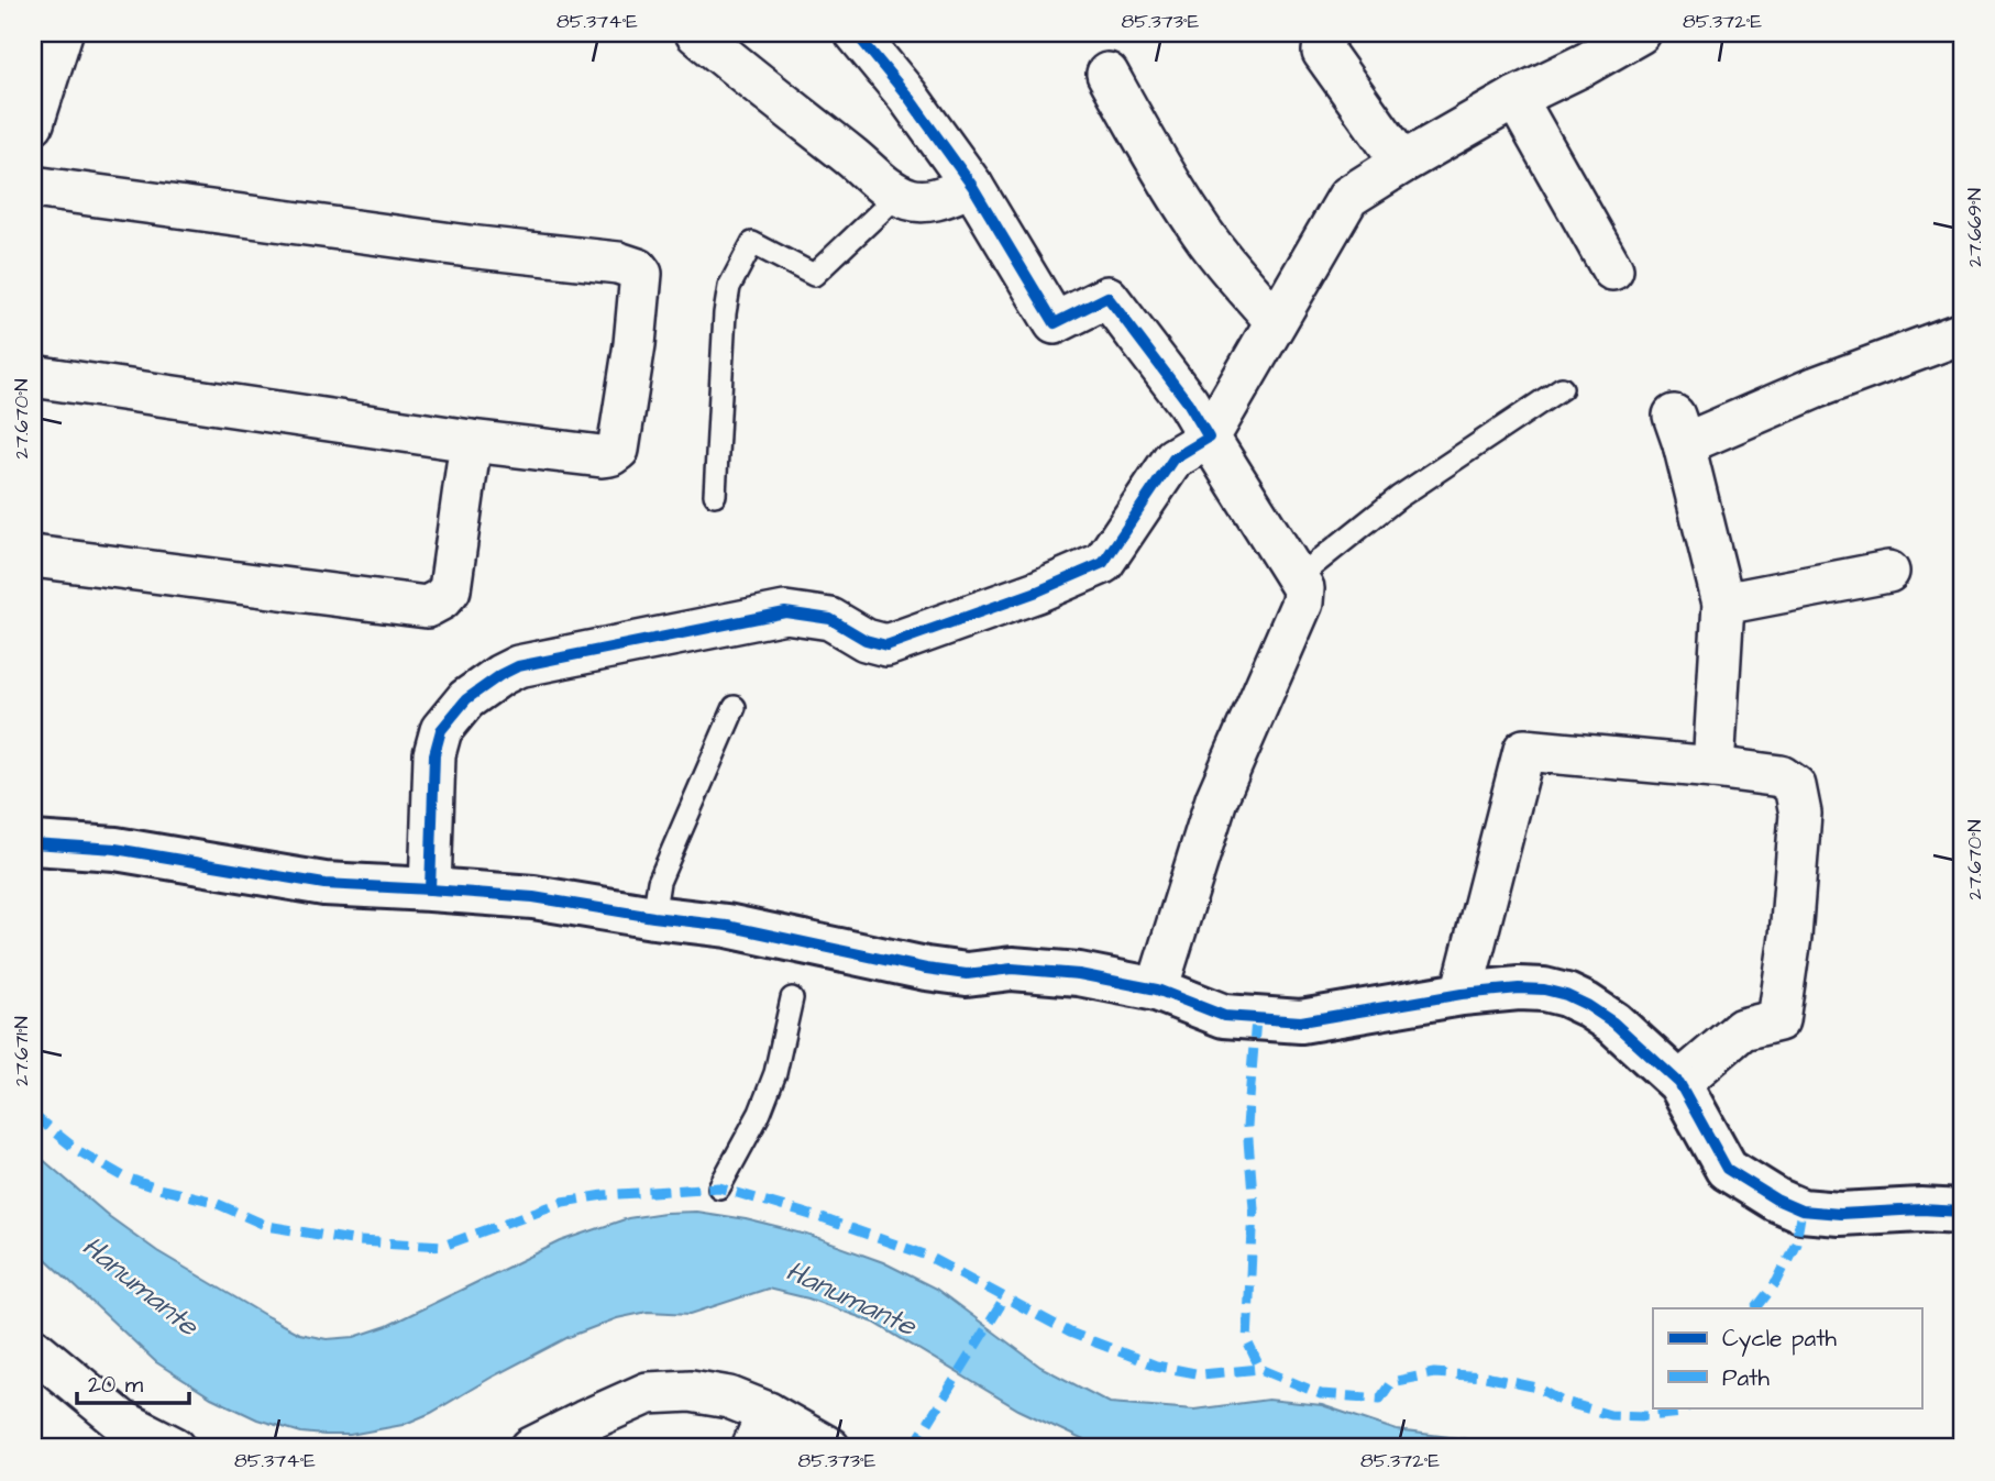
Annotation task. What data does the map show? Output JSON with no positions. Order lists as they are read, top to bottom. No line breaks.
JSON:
{"water":["Hanumante"],"legend":["Cycle path","Path"],"scale_bar":"20 m","coordinates":["85.374°E","85.373°E","85.372°E","27.669°N","27.670°N","27.671°N"]}
